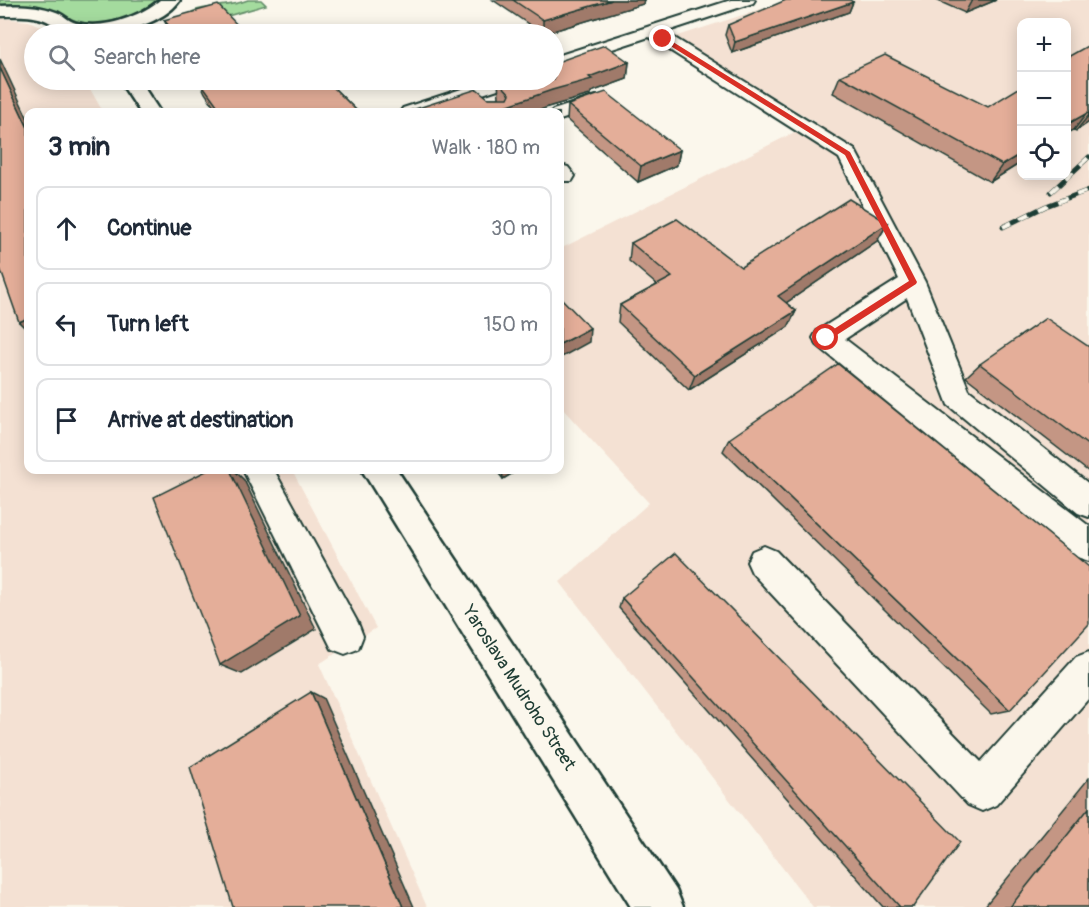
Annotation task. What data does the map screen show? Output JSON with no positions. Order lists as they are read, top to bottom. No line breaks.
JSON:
{"streets":{"main road":["Yaroslava Mudroho Street"]},"page":{"map_buttons":["+","−"],"search":"Search here","heading":["3 min","Walk · 180 m"],"list":[["Continue","30 m"],["Turn left","150 m"],"Arrive at destination"]}}
